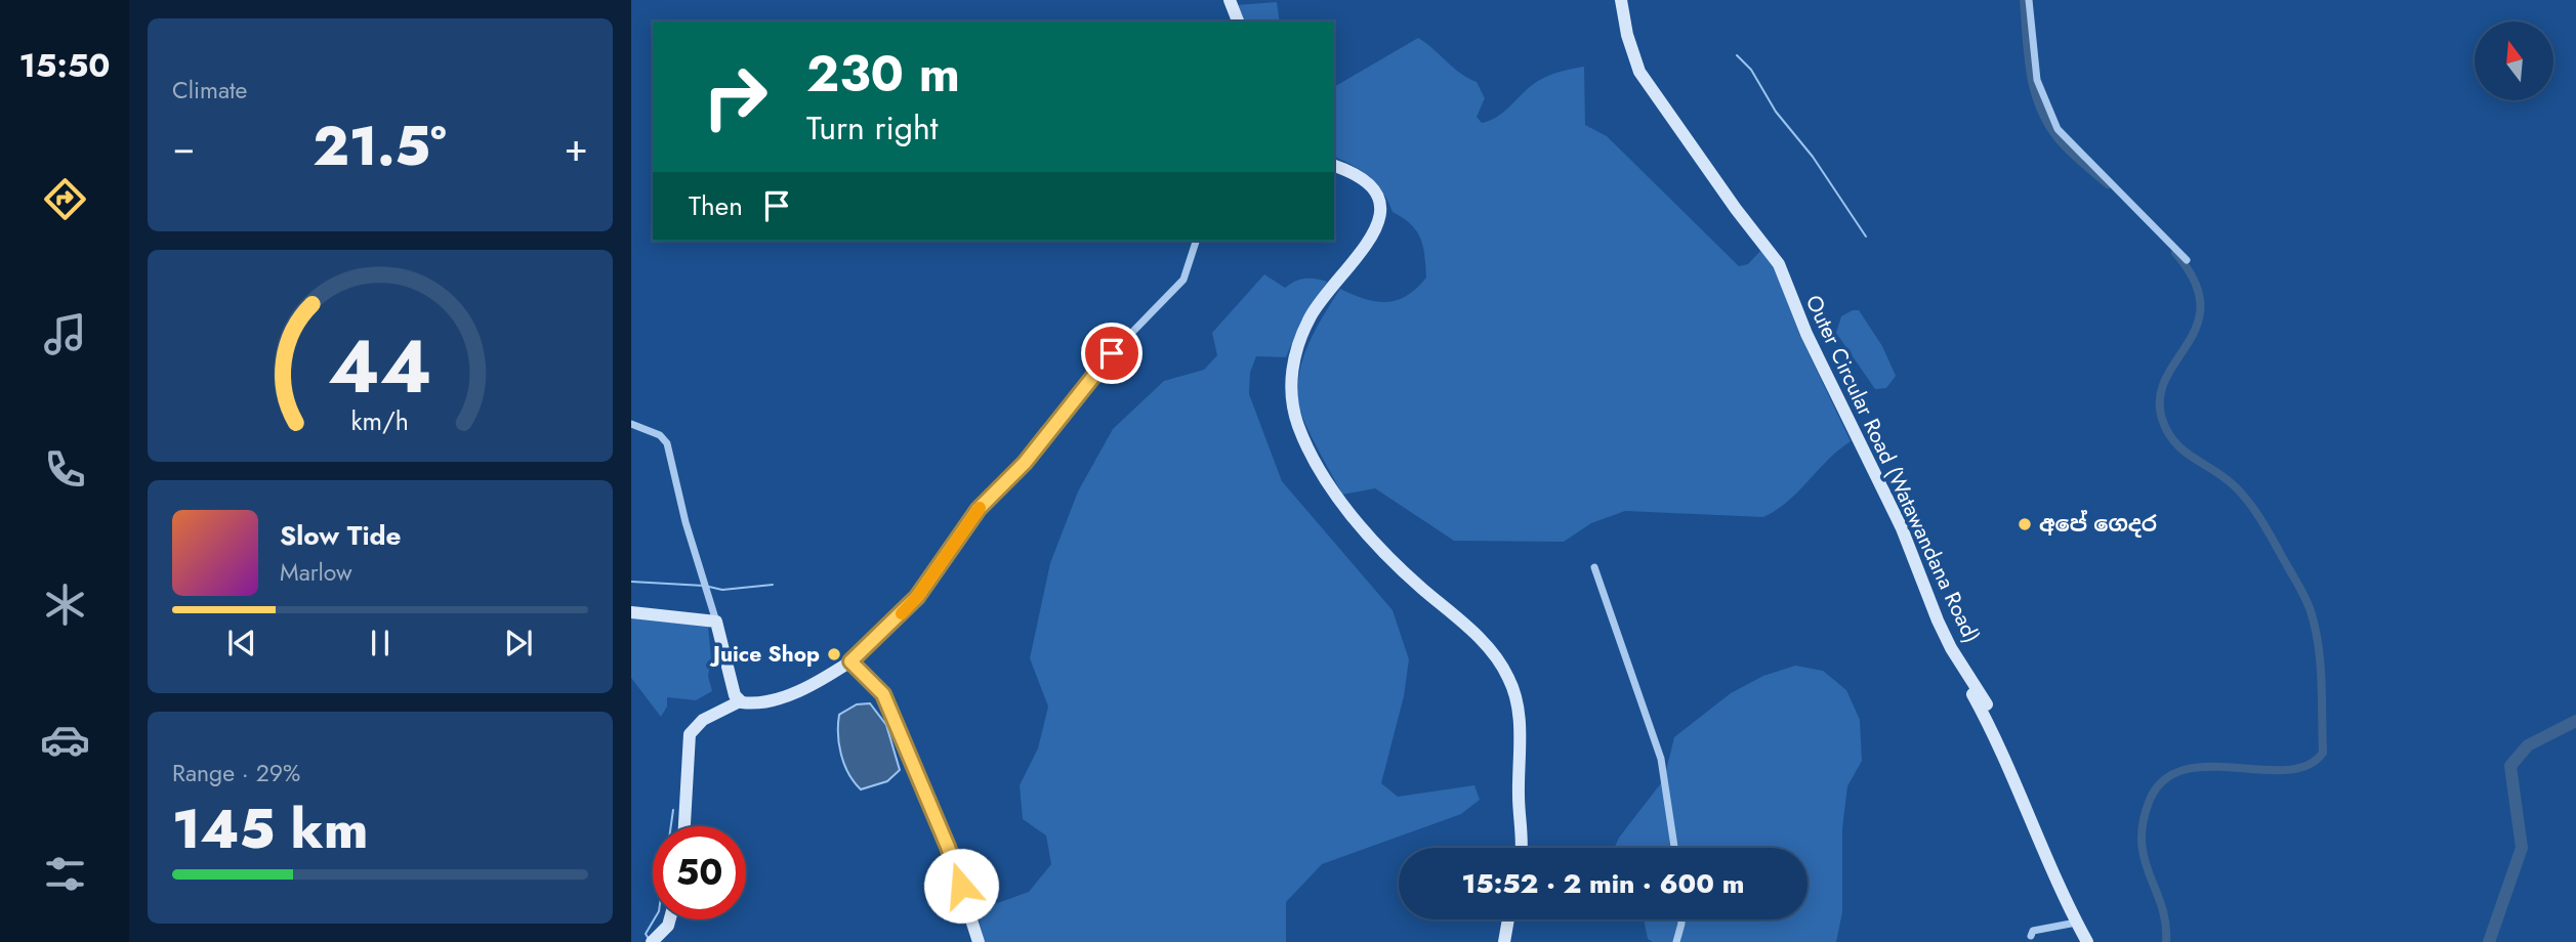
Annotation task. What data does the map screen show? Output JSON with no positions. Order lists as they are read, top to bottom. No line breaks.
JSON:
{"streets":{"main road":["Outer Circular Road (Watawandana Road)"]},"places":["අපේ ගෙදර","Juice Shop"],"north":"top","page":{"tabs":"15:50","tile":["Climate",["Range · 29%","145 km"]],"turn":["230 m","Turn right"],"heat":["−","21.5°","+"],"then":"Then","song":["Slow Tide","Marlow"],"limit":"50","trip":"15:52 · 2 min · 600 m","gauge":["44","km/h"]}}
